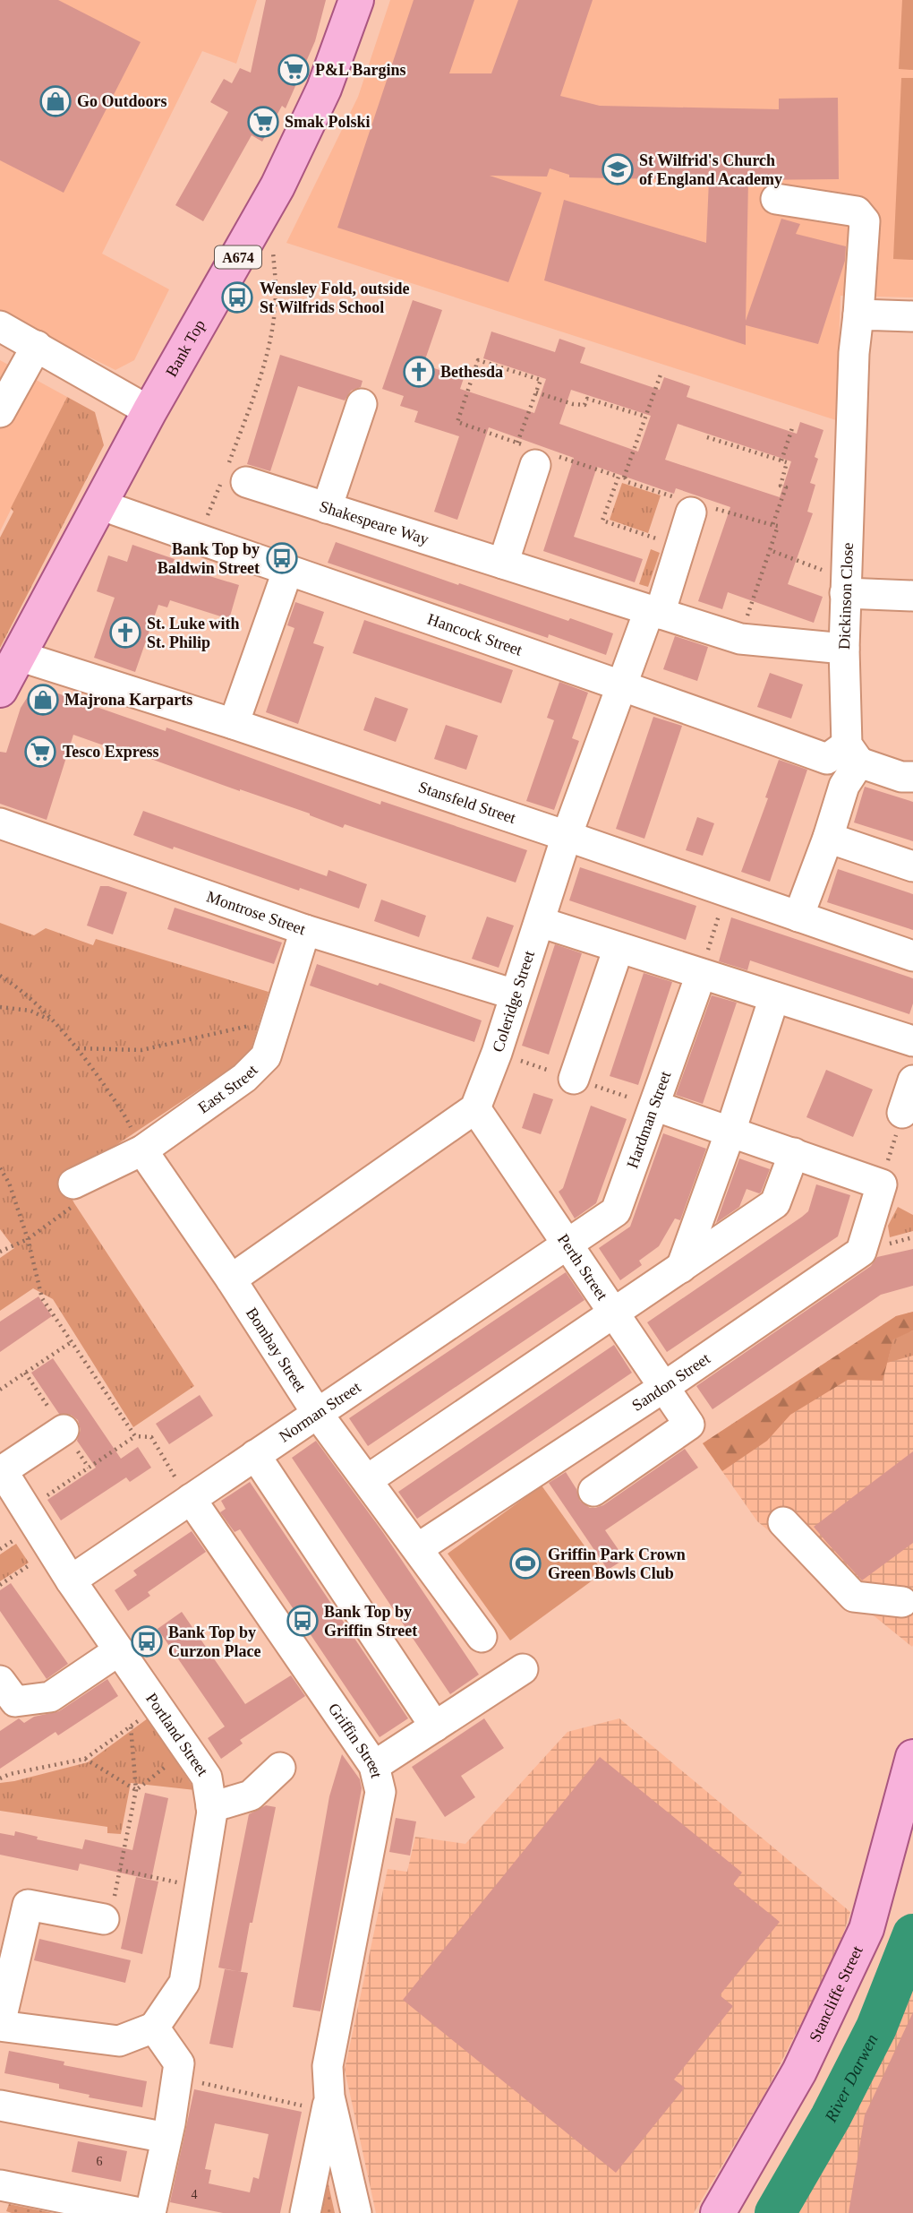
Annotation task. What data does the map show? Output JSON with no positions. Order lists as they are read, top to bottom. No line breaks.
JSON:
{"streets":{"main road":["A674","Bank Top","Stancliffe Street"],"street":["Shakespeare Way","Dickinson Close","Hancock Street","Stansfeld Street","Montrose Street","Coleridge Street","East Street","Hardman Street","Perth Street","Bombay Street","Sandon Street","Norman Street","Portland Street","Griffin Street"]},"crossings":[["Bank Top","Hancock Street"],["Bank Top","Stansfeld Street"],["Shakespeare Way","Dickinson Close"],["Shakespeare Way","Coleridge Street"],["Dickinson Close","Hancock Street"],["Hancock Street","Coleridge Street"],["Stansfeld Street","Coleridge Street"],["Montrose Street","Coleridge Street"],["Montrose Street","East Street"],["Coleridge Street","Perth Street"],["East Street","Bombay Street"],["Hardman Street","Perth Street"],["Hardman Street","Norman Street"],["Perth Street","Sandon Street"],["Perth Street","Norman Street"],["Bombay Street","Sandon Street"],["Bombay Street","Norman Street"],["Norman Street","Portland Street"],["Norman Street","Griffin Street"]],"water":["River Darwen"],"places":{"supermarket":["P&L Bargins","Smak Polski","Tesco Express"],"shop":["Go Outdoors","Majrona Karparts"],"school or university":["St Wilfrid's Church of England Academy"],"bus stop":["Wensley Fold, outside St Wilfrids School","Bank Top by Baldwin Street","Bank Top by Griffin Street","Bank Top by Curzon Place"],"church":["Bethesda","St. Luke with St. Philip"],"sports":["Griffin Park Crown Green Bowls Club"]},"house_numbers":["6","4"]}
